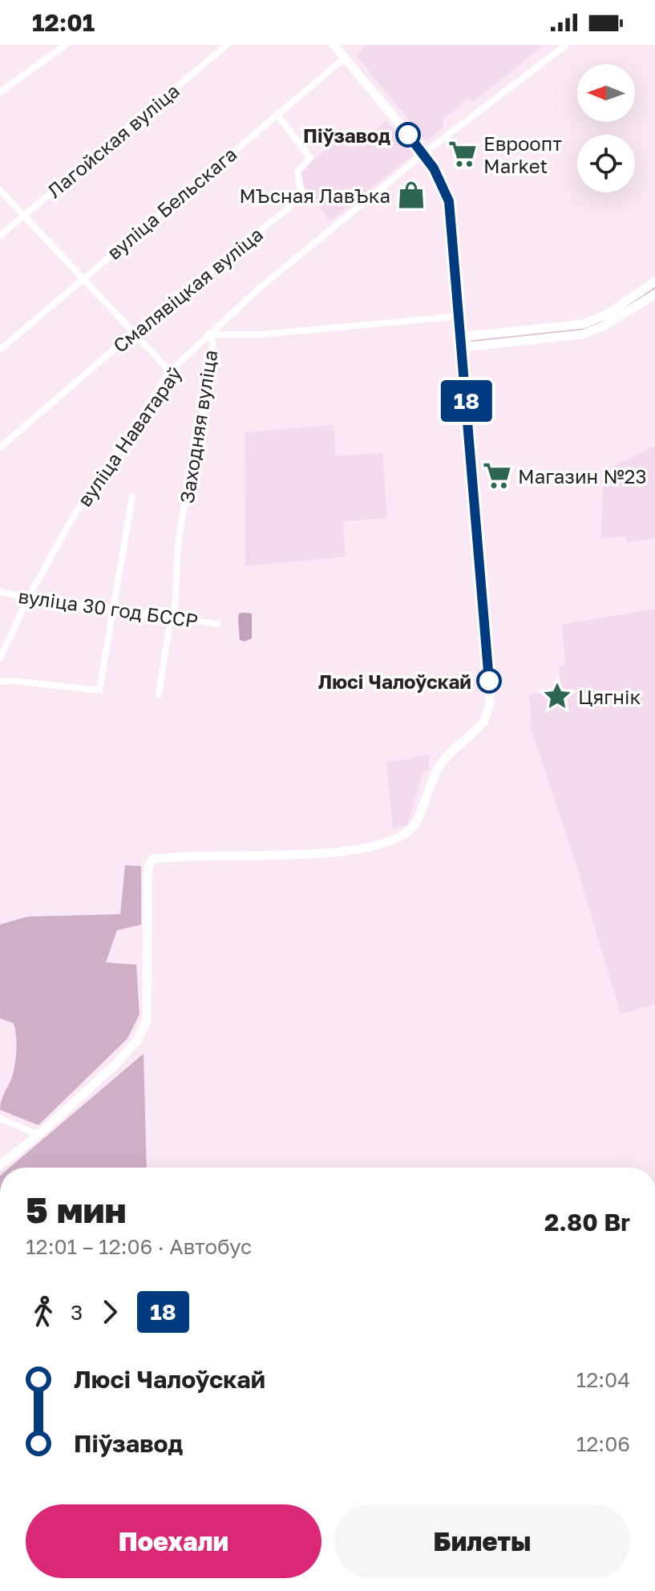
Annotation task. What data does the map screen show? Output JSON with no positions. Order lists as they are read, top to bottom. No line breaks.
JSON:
{"streets":{"street":["Лагойская вуліца","вуліца Бельскага","Смалявіцкая вуліца","Заходняя вуліца","вуліца Наватараў","вуліца 30 год БССР"]},"crossings":[["вуліца Бельскага","Смалявіцкая вуліца"],["Заходняя вуліца","вуліца Наватараў"],["Заходняя вуліца","вуліца 30 год БССР"],["вуліца Наватараў","вуліца 30 год БССР"]],"places":{"other":["Піўзавод","Люсі Чалоўскай"],"supermarket":["Евроопт Market","Магазин №23"],"shop":["МЪсная ЛавЪка"],"place":["Цягнік"]},"lines":["bus line 18"],"north":"left","page":{"status":"12:01","on_map":"18","heading":["5 мин","12:01 – 12:06 · Автобус","2.80 Br"],"legs":["3","18"],"list":[{"name":"Люсі Чалоўскай","value":"12:04"},{"name":"Піўзавод","value":"12:06"}],"buttons":["Поехали","Билеты"]}}
